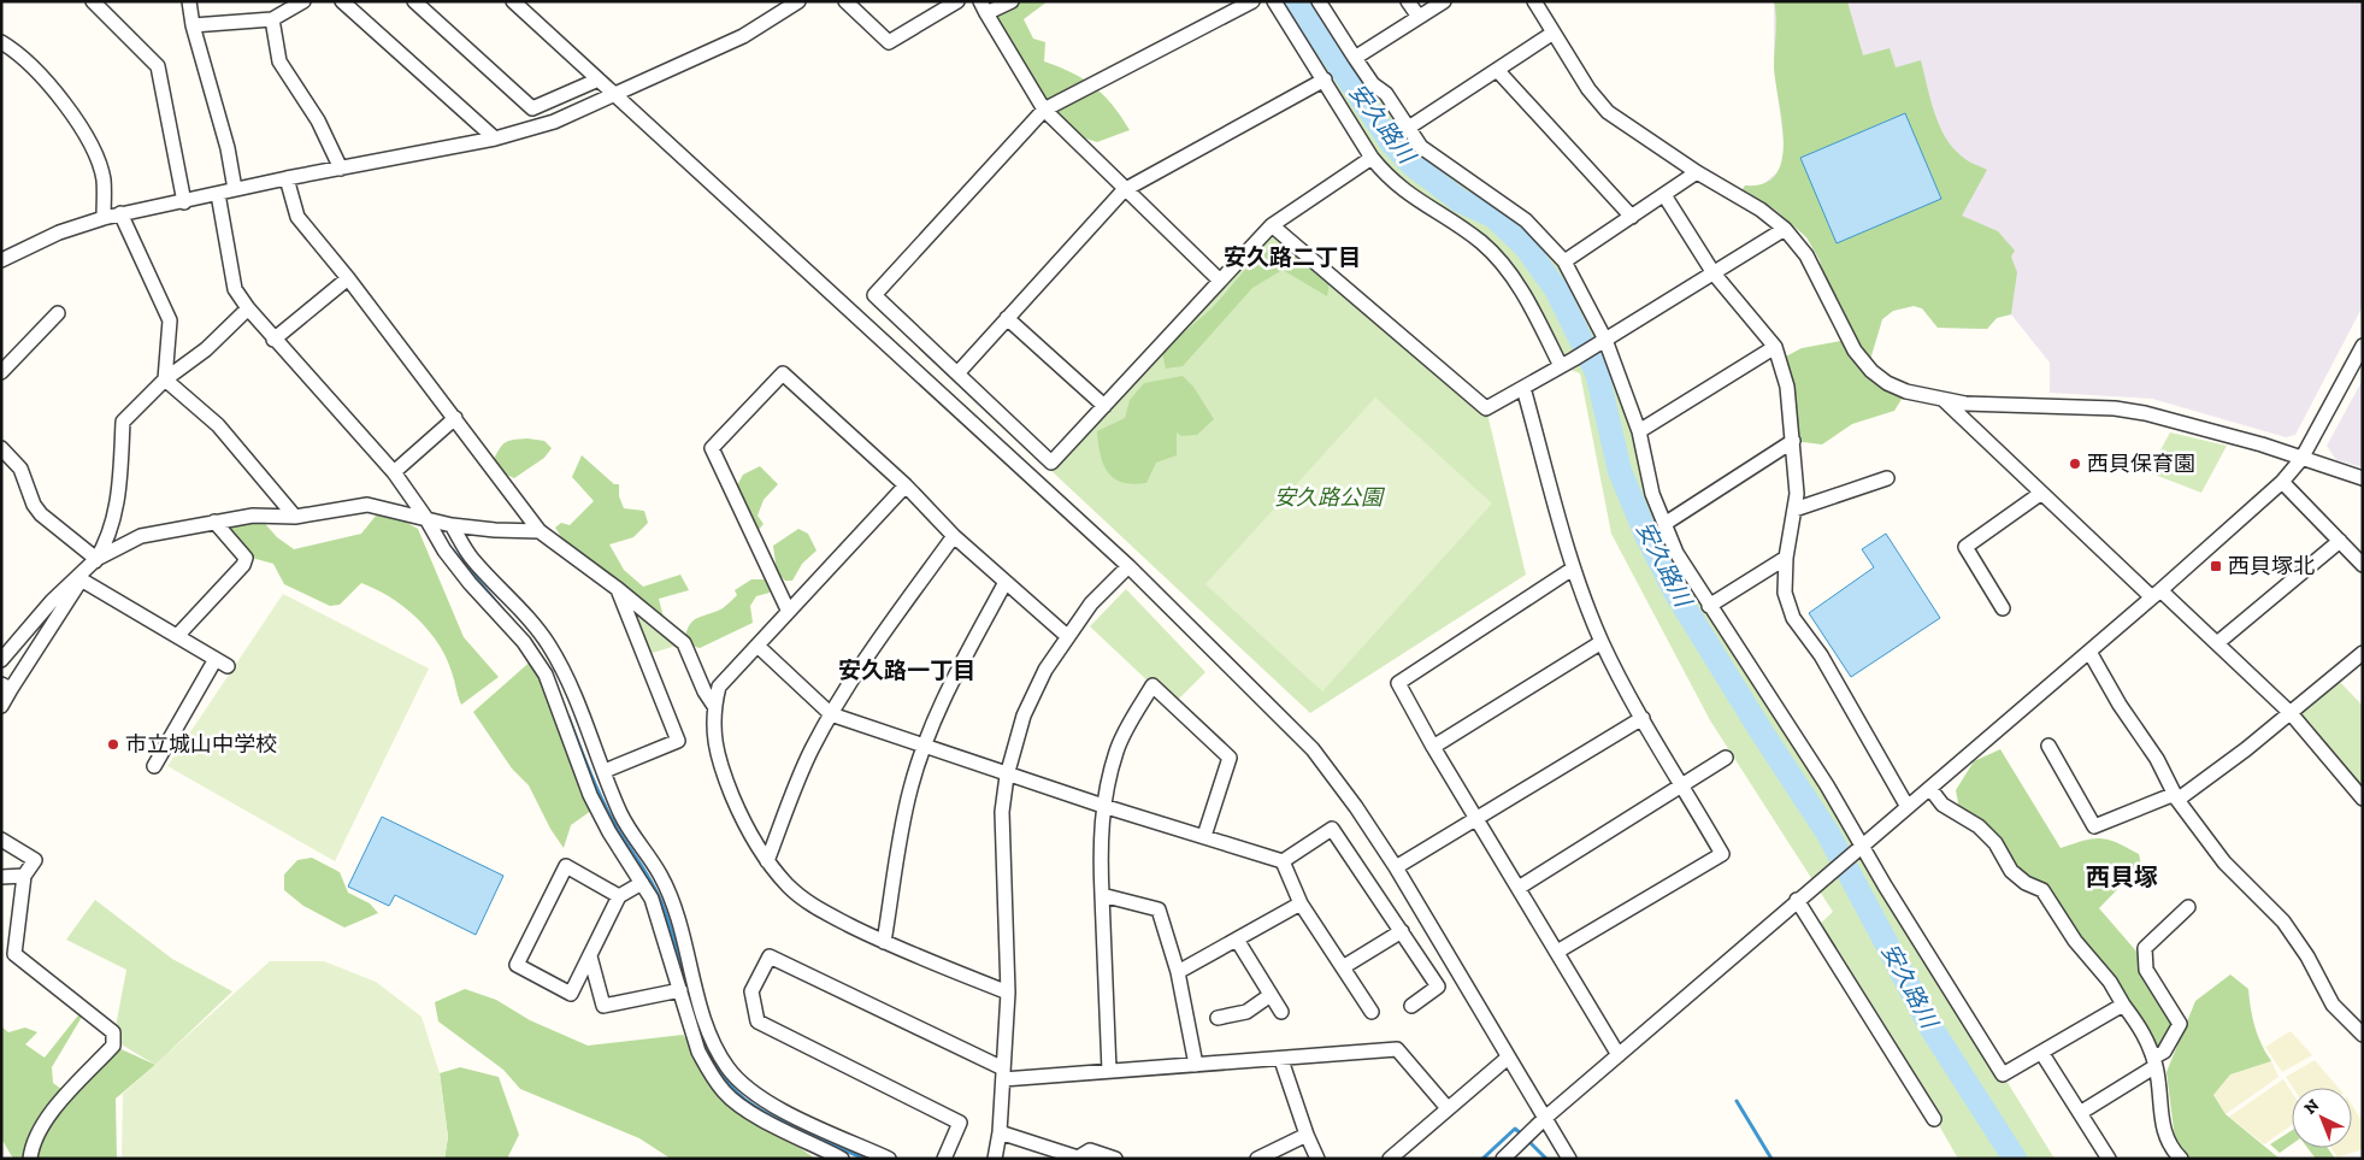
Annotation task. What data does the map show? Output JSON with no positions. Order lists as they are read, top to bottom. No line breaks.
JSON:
{"districts":["安久路二丁目","安久路一丁目","西貝塚"],"water":["安久路川"],"parks":["安久路公園"],"places":{"other":["西貝保育園","市立城山中学校"],"transit":["西貝塚北"]},"north":"top left"}
